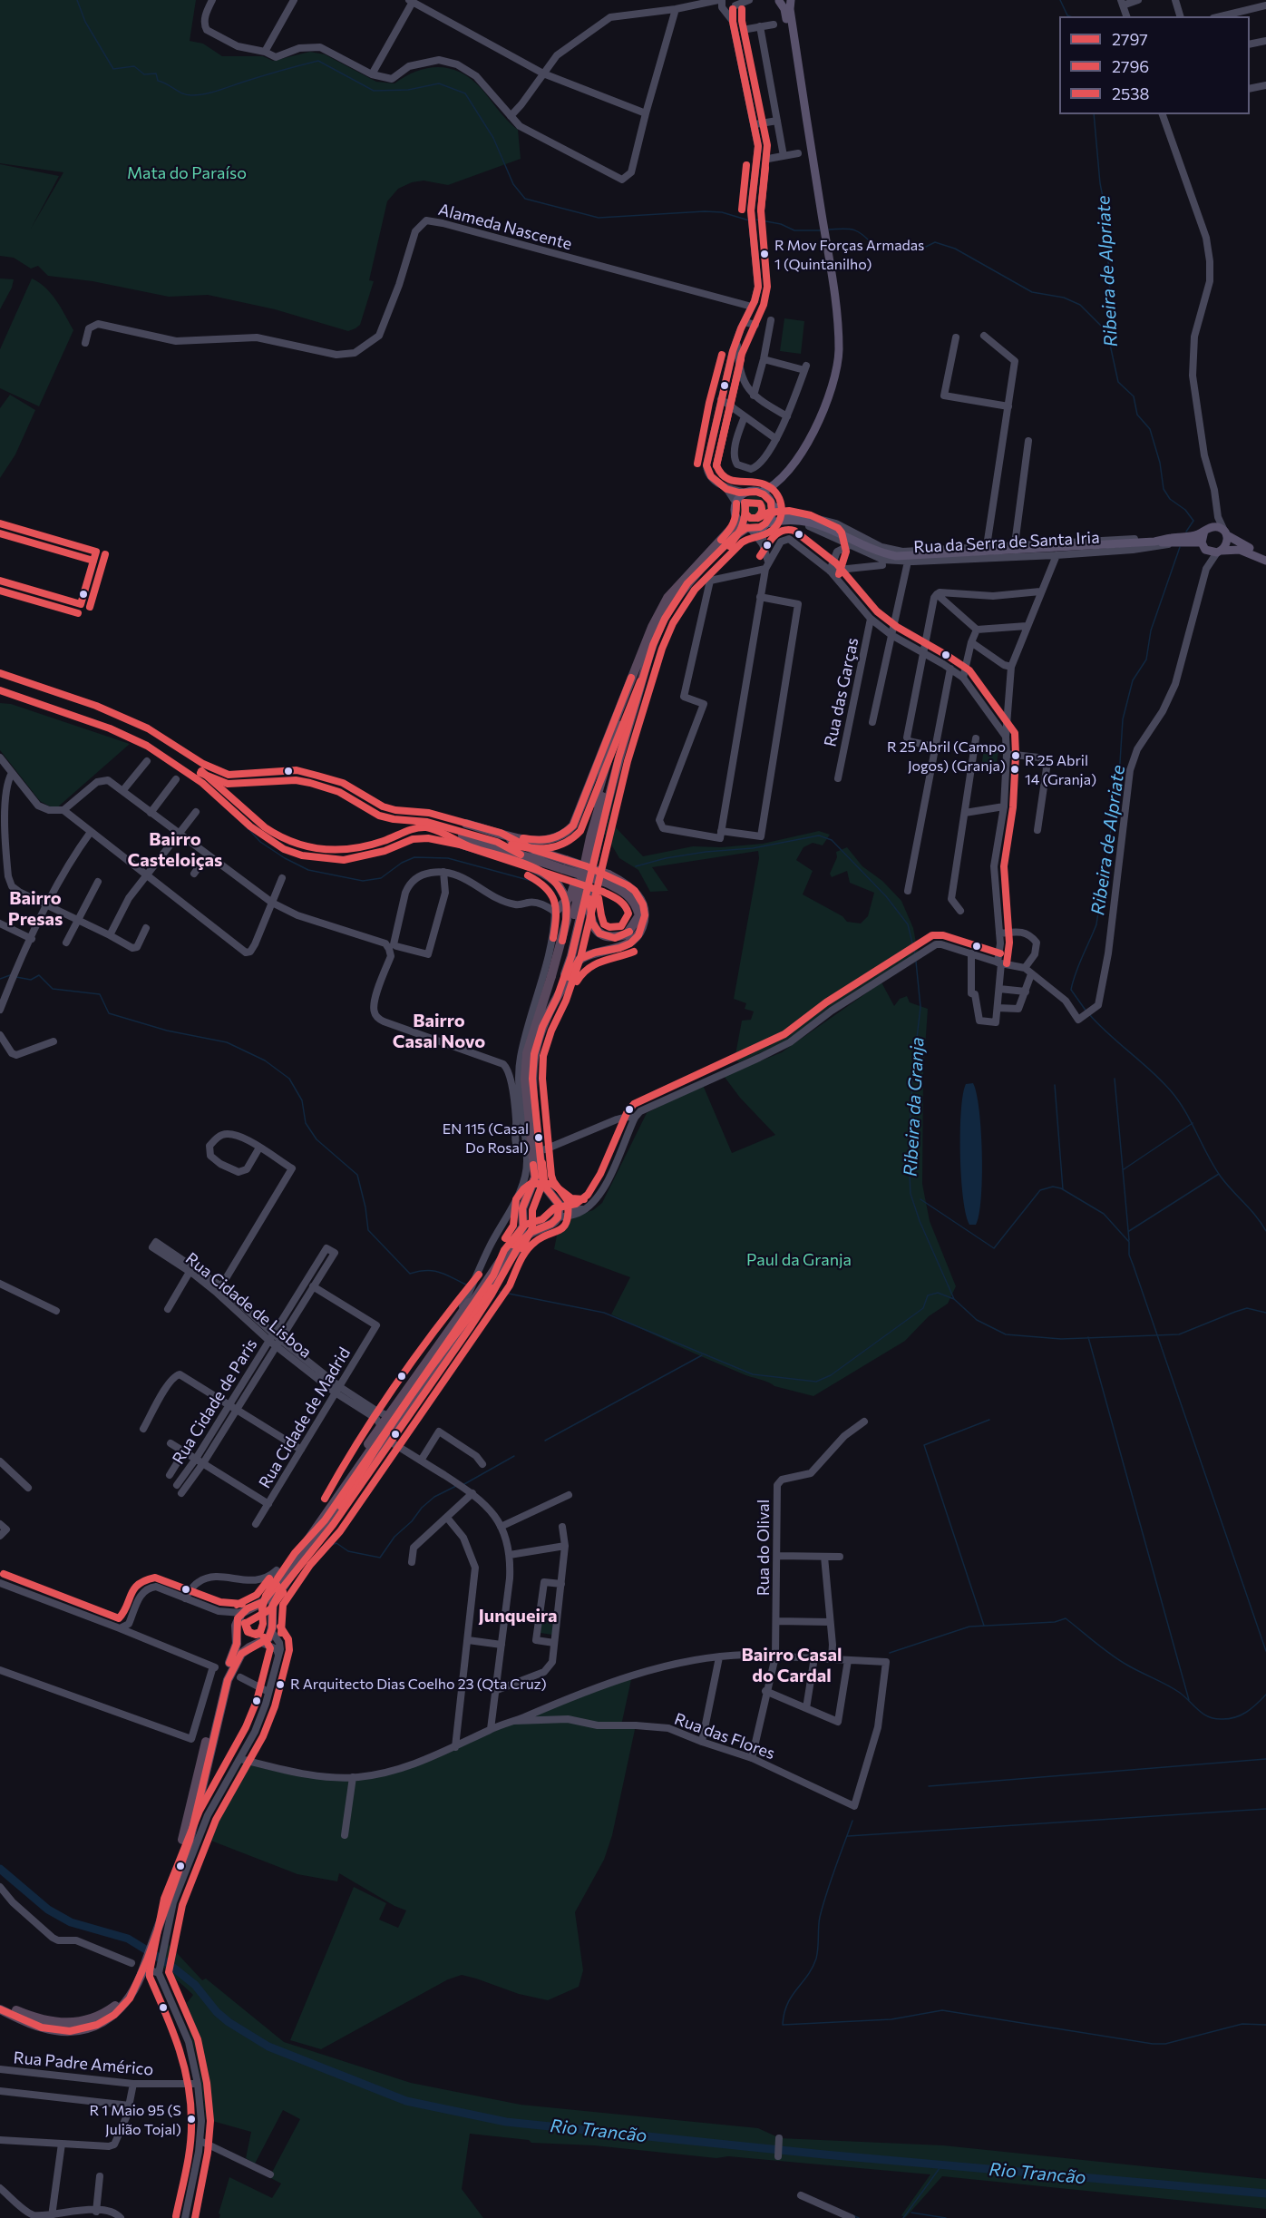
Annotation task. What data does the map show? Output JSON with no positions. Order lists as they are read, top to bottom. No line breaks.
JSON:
{"streets":{"street":["Alameda Nascente","Rua da Serra de Santa Iria","Rua das Garças","Rua Cidade de Lisboa","Rua Cidade de Paris","Rua Cidade de Madrid","Rua do Olival","Rua das Flores","Rua Padre Américo"]},"crossings":[["Rua Cidade de Lisboa","Rua Cidade de Paris"],["Rua Cidade de Lisboa","Rua Cidade de Madrid"],["Rua Cidade de Paris","Rua Cidade de Madrid"],["Rua do Olival","Rua das Flores"]],"districts":["Bairro Casteloiças","Bairro Presas","Bairro Casal Novo","Junqueira","Bairro Casal do Cardal"],"water":["Ribeira de Alpriate","Ribeira da Granja","Rio Trancão"],"parks":["Mata do Paraíso","Paul da Granja"],"places":["R Mov Forças Armadas 1 (Quintanilho)","R 25 Abril (Campo Jogos) (Granja)","R 25 Abril 14 (Granja)","EN 115 (Casal Do Rosal)","R Arquitecto Dias Coelho 23 (Qta Cruz)","R 1 Maio 95 (S Julião Tojal)"],"lines":["transit line 2797","transit line 2796","transit line 2538"],"legend":["2797","2796","2538"]}
